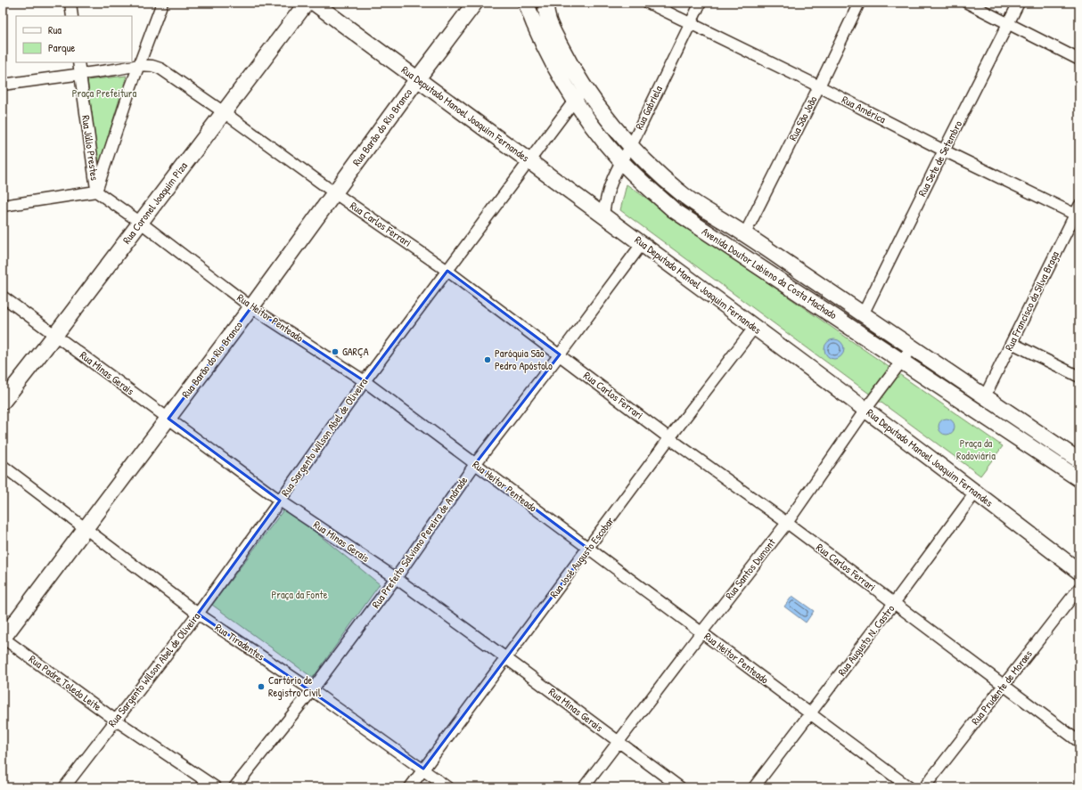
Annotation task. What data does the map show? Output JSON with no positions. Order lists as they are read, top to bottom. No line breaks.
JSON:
{"streets":{"main road":["Rua Deputado Manoel Joaquim Fernandes","Rua Barão do Rio Branco","Rua Coronel Joaquim Piza","Avenida Doutor Labieno da Costa Machado"],"street":["Rua Gabriela","Rua América","Rua São João","Rua Júlio Prestes","Rua Sete de Setembro","Rua Carlos Ferrari","Rua Francisco da Silva Braga","Rua Heitor Penteado","Rua Minas Gerais","Rua Sargento Wilson Abel de Oliveira","Rua Prefeito Salviano Pereira de Andrade","Rua José Augusto Escobar","Rua Santos Dumont","Rua Augusto N. Castro","Rua Tiradentes","Rua Padre Toledo Leite","Rua Prudente de Moraes"]},"crossings":[["Rua Gabriela","Rua América"],["Rua Gabriela","Rua Deputado Manoel Joaquim Fernandes"],["Rua Gabriela","Avenida Doutor Labieno da Costa Machado"],["Rua América","Rua São João"],["Rua América","Rua Sete de Setembro"],["Rua América","Rua Francisco da Silva Braga"],["Rua Deputado Manoel Joaquim Fernandes","Rua Barão do Rio Branco"],["Rua Deputado Manoel Joaquim Fernandes","Rua Sargento Wilson Abel de Oliveira"],["Rua Deputado Manoel Joaquim Fernandes","Rua Prefeito Salviano Pereira de Andrade"],["Rua Deputado Manoel Joaquim Fernandes","Rua José Augusto Escobar"],["Rua Deputado Manoel Joaquim Fernandes","Rua Santos Dumont"],["Rua Deputado Manoel Joaquim Fernandes","Rua Augusto N. Castro"],["Rua São João","Avenida Doutor Labieno da Costa Machado"],["Rua Barão do Rio Branco","Rua Carlos Ferrari"],["Rua Barão do Rio Branco","Rua Heitor Penteado"],["Rua Barão do Rio Branco","Rua Minas Gerais"],["Rua Barão do Rio Branco","Rua Tiradentes"],["Rua Barão do Rio Branco","Rua Padre Toledo Leite"],["Rua Júlio Prestes","Rua Carlos Ferrari"],["Rua Júlio Prestes","Rua Heitor Penteado"],["Rua Sete de Setembro","Avenida Doutor Labieno da Costa Machado"],["Rua Coronel Joaquim Piza","Rua Carlos Ferrari"],["Rua Coronel Joaquim Piza","Rua Heitor Penteado"],["Rua Coronel Joaquim Piza","Rua Minas Gerais"],["Rua Carlos Ferrari","Rua Sargento Wilson Abel de Oliveira"],["Rua Carlos Ferrari","Rua Prefeito Salviano Pereira de Andrade"],["Rua Carlos Ferrari","Rua José Augusto Escobar"],["Rua Carlos Ferrari","Rua Santos Dumont"],["Rua Carlos Ferrari","Rua Augusto N. Castro"],["Rua Carlos Ferrari","Rua Prudente de Moraes"],["Avenida Doutor Labieno da Costa Machado","Rua Francisco da Silva Braga"],["Avenida Doutor Labieno da Costa Machado","Rua Sargento Wilson Abel de Oliveira"],["Avenida Doutor Labieno da Costa Machado","Rua Santos Dumont"],["Rua Heitor Penteado","Rua Sargento Wilson Abel de Oliveira"],["Rua Heitor Penteado","Rua Prefeito Salviano Pereira de Andrade"],["Rua Heitor Penteado","Rua José Augusto Escobar"],["Rua Heitor Penteado","Rua Santos Dumont"],["Rua Heitor Penteado","Rua Augusto N. Castro"],["Rua Minas Gerais","Rua Sargento Wilson Abel de Oliveira"],["Rua Minas Gerais","Rua Prefeito Salviano Pereira de Andrade"],["Rua Minas Gerais","Rua José Augusto Escobar"],["Rua Minas Gerais","Rua Santos Dumont"],["Rua Sargento Wilson Abel de Oliveira","Rua Tiradentes"],["Rua Sargento Wilson Abel de Oliveira","Rua Padre Toledo Leite"],["Rua Prefeito Salviano Pereira de Andrade","Rua Tiradentes"],["Rua José Augusto Escobar","Rua Tiradentes"]],"parks":["Praça Prefeitura","Praça da Rodoviária","Praça da Fonte"],"places":["GARÇA","Paróquia São Pedro Apóstolo","Cartório de Registro Civil"],"legend":["Rua","Parque"]}
